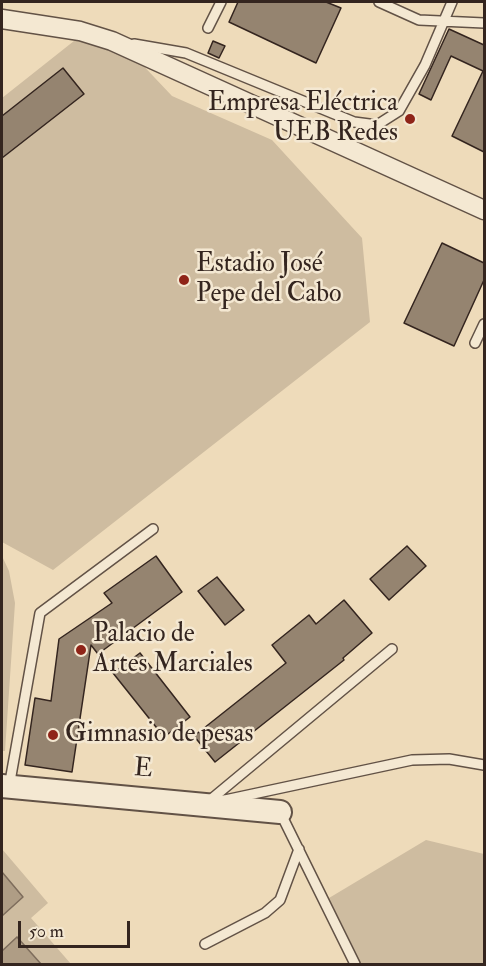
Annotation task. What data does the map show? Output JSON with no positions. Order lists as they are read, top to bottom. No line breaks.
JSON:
{"streets":{"street":["E"]},"places":["Empresa Eléctrica UEB Redes","Estadio José Pepe del Cabo","Palacio de Artes Marciales","Gimnasio de pesas"],"scale_bar":"50 m"}
